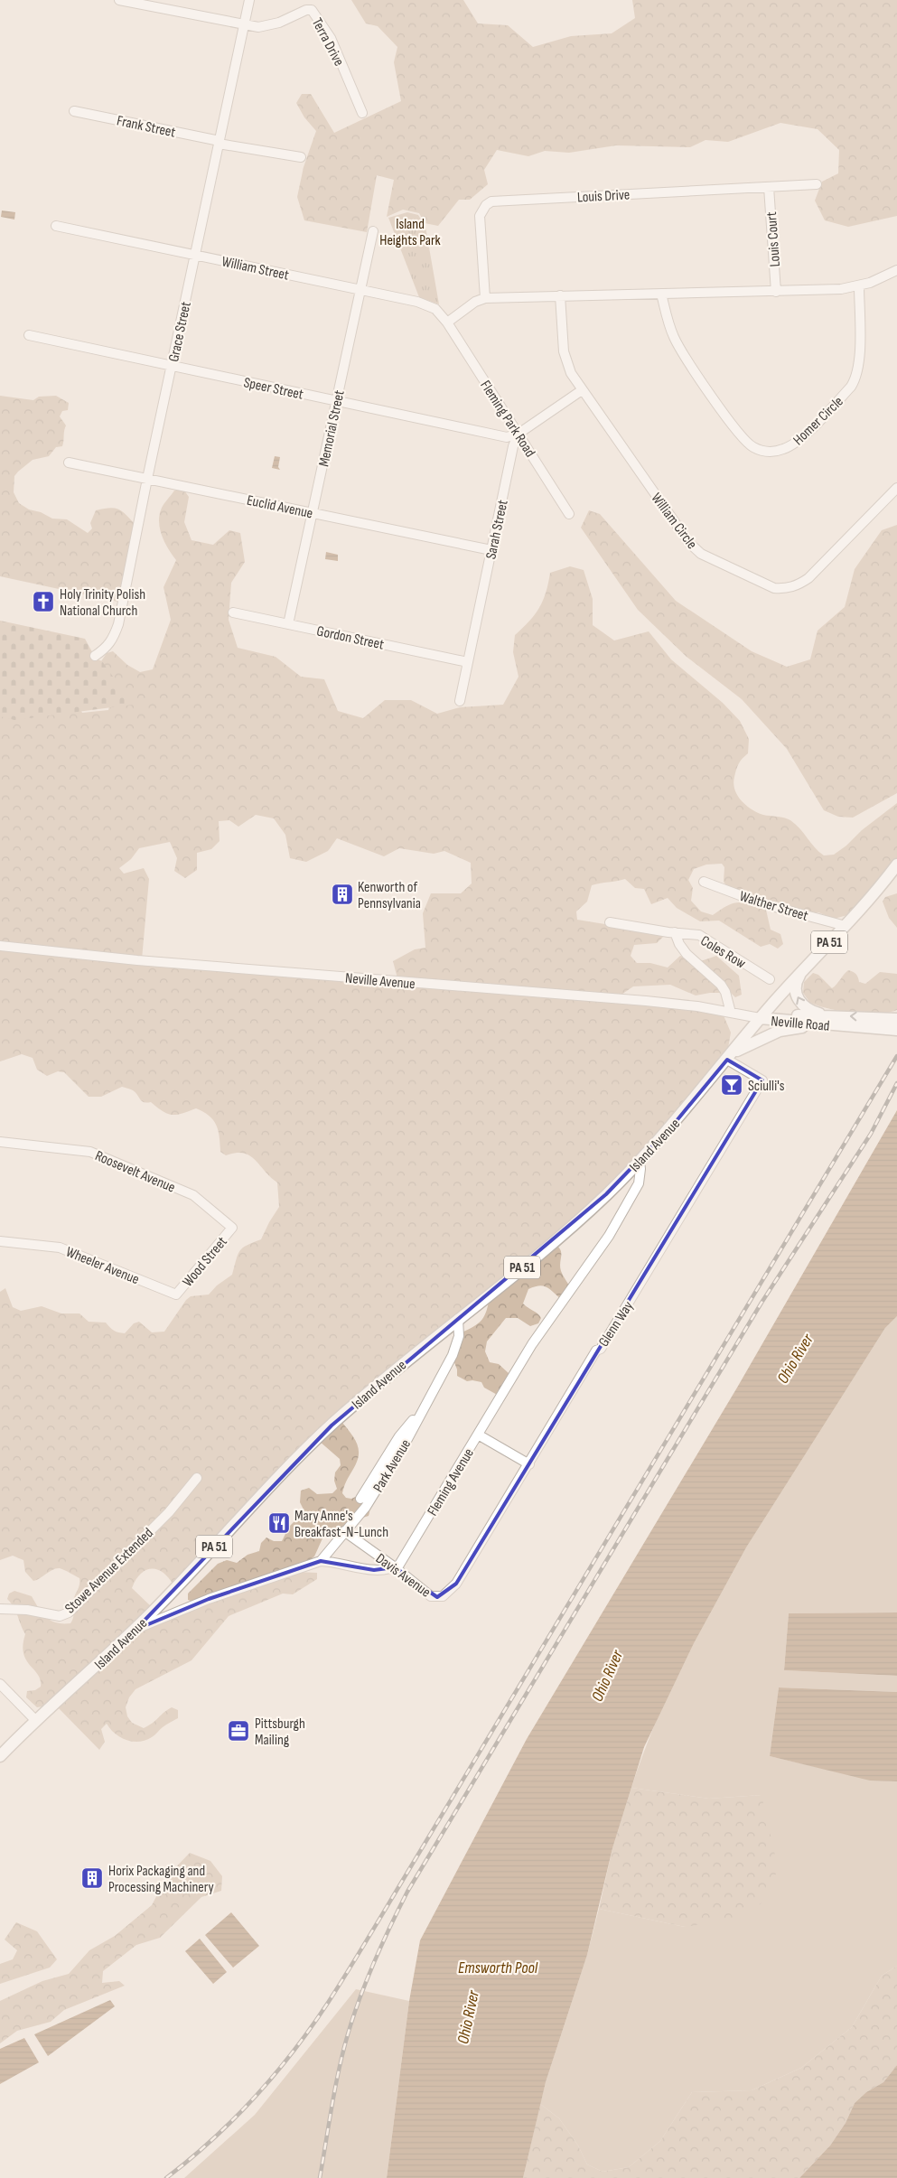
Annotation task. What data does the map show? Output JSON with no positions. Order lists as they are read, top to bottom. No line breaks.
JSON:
{"streets":{"main road":["PA 51","Neville Road","Island Avenue"],"street":["Terra Drive","Frank Street","Louis Drive","Louis Court","William Street","Grace Street","Speer Street","Fleming Park Road","Homer Circle","Memorial Street","Euclid Avenue","William Circle","Sarah Street","Gordon Street","Walther Street","Coles Row","Neville Avenue","Roosevelt Avenue","Wood Street","Wheeler Avenue","Glenn Way","Park Avenue","Fleming Avenue","Stowe Avenue Extended","Davis Avenue"]},"crossings":[["Terra Drive","Grace Street"],["Frank Street","Grace Street"],["Louis Drive","Louis Court"],["William Street","Grace Street"],["William Street","Fleming Park Road"],["William Street","Memorial Street"],["Grace Street","Speer Street"],["Grace Street","Euclid Avenue"],["Speer Street","Fleming Park Road"],["Speer Street","Memorial Street"],["Speer Street","Sarah Street"],["Fleming Park Road","Sarah Street"],["Memorial Street","Euclid Avenue"],["Memorial Street","Gordon Street"],["Euclid Avenue","Sarah Street"],["Sarah Street","Gordon Street"],["Walther Street","PA 51"],["PA 51","Neville Avenue"],["PA 51","Neville Road"],["PA 51","Island Avenue"],["Coles Row","Neville Avenue"],["Neville Avenue","Neville Road"],["Neville Avenue","Island Avenue"],["Neville Road","Island Avenue"],["Island Avenue","Glenn Way"],["Island Avenue","Park Avenue"],["Island Avenue","Fleming Avenue"],["Roosevelt Avenue","Wood Street"],["Wood Street","Wheeler Avenue"],["Glenn Way","Davis Avenue"],["Park Avenue","Davis Avenue"],["Fleming Avenue","Davis Avenue"]],"water":["Ohio River","Emsworth Pool"],"parks":["Island Heights Park"],"places":{"church":["Holy Trinity Polish National Church"],"building":["Kenworth of Pennsylvania","Horix Packaging and Processing Machinery"],"bar":["Sciulli's"],"restaurant":["Mary Anne's Breakfast-N-Lunch"],"office":["Pittsburgh Mailing"]}}
